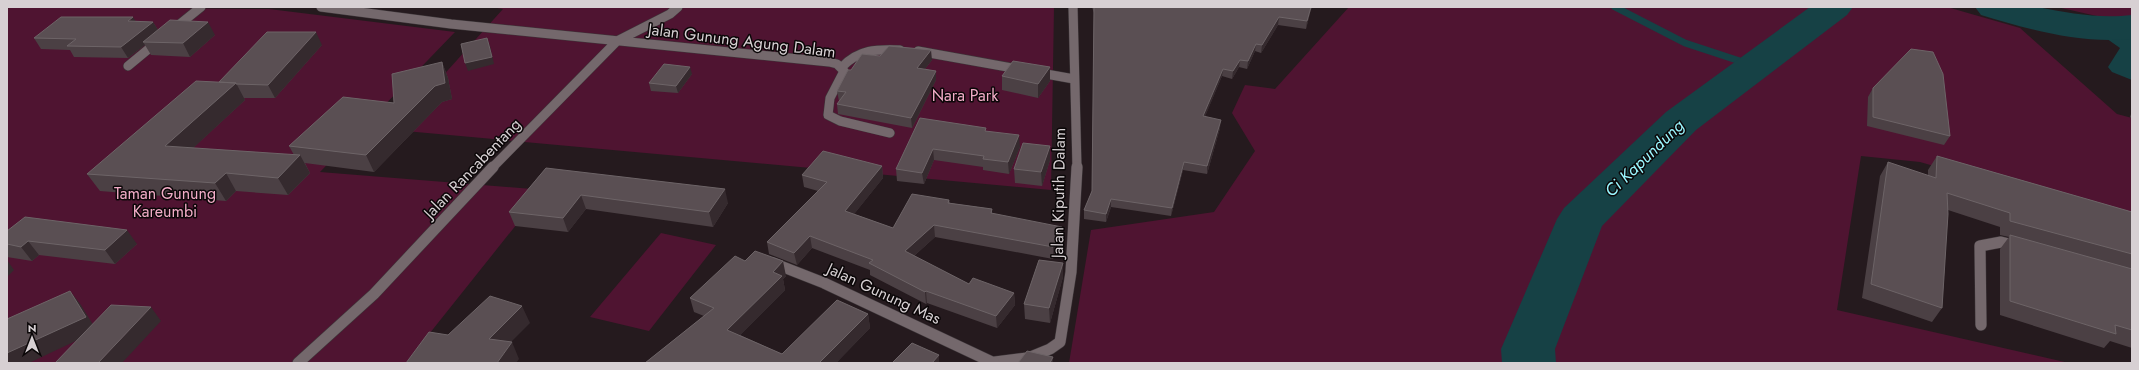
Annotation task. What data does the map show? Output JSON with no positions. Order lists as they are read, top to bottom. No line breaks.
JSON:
{"streets":{"street":["Jalan Gunung Agung Dalam","Jalan Rancabentang","Jalan Kiputih Dalam","Jalan Gunung Mas"]},"crossings":[["Jalan Gunung Agung Dalam","Jalan Rancabentang"],["Jalan Kiputih Dalam","Jalan Gunung Mas"]],"water":["Ci Kapundung"],"parks":["Nara Park","Taman Gunung Kareumbi"],"north":"top"}
